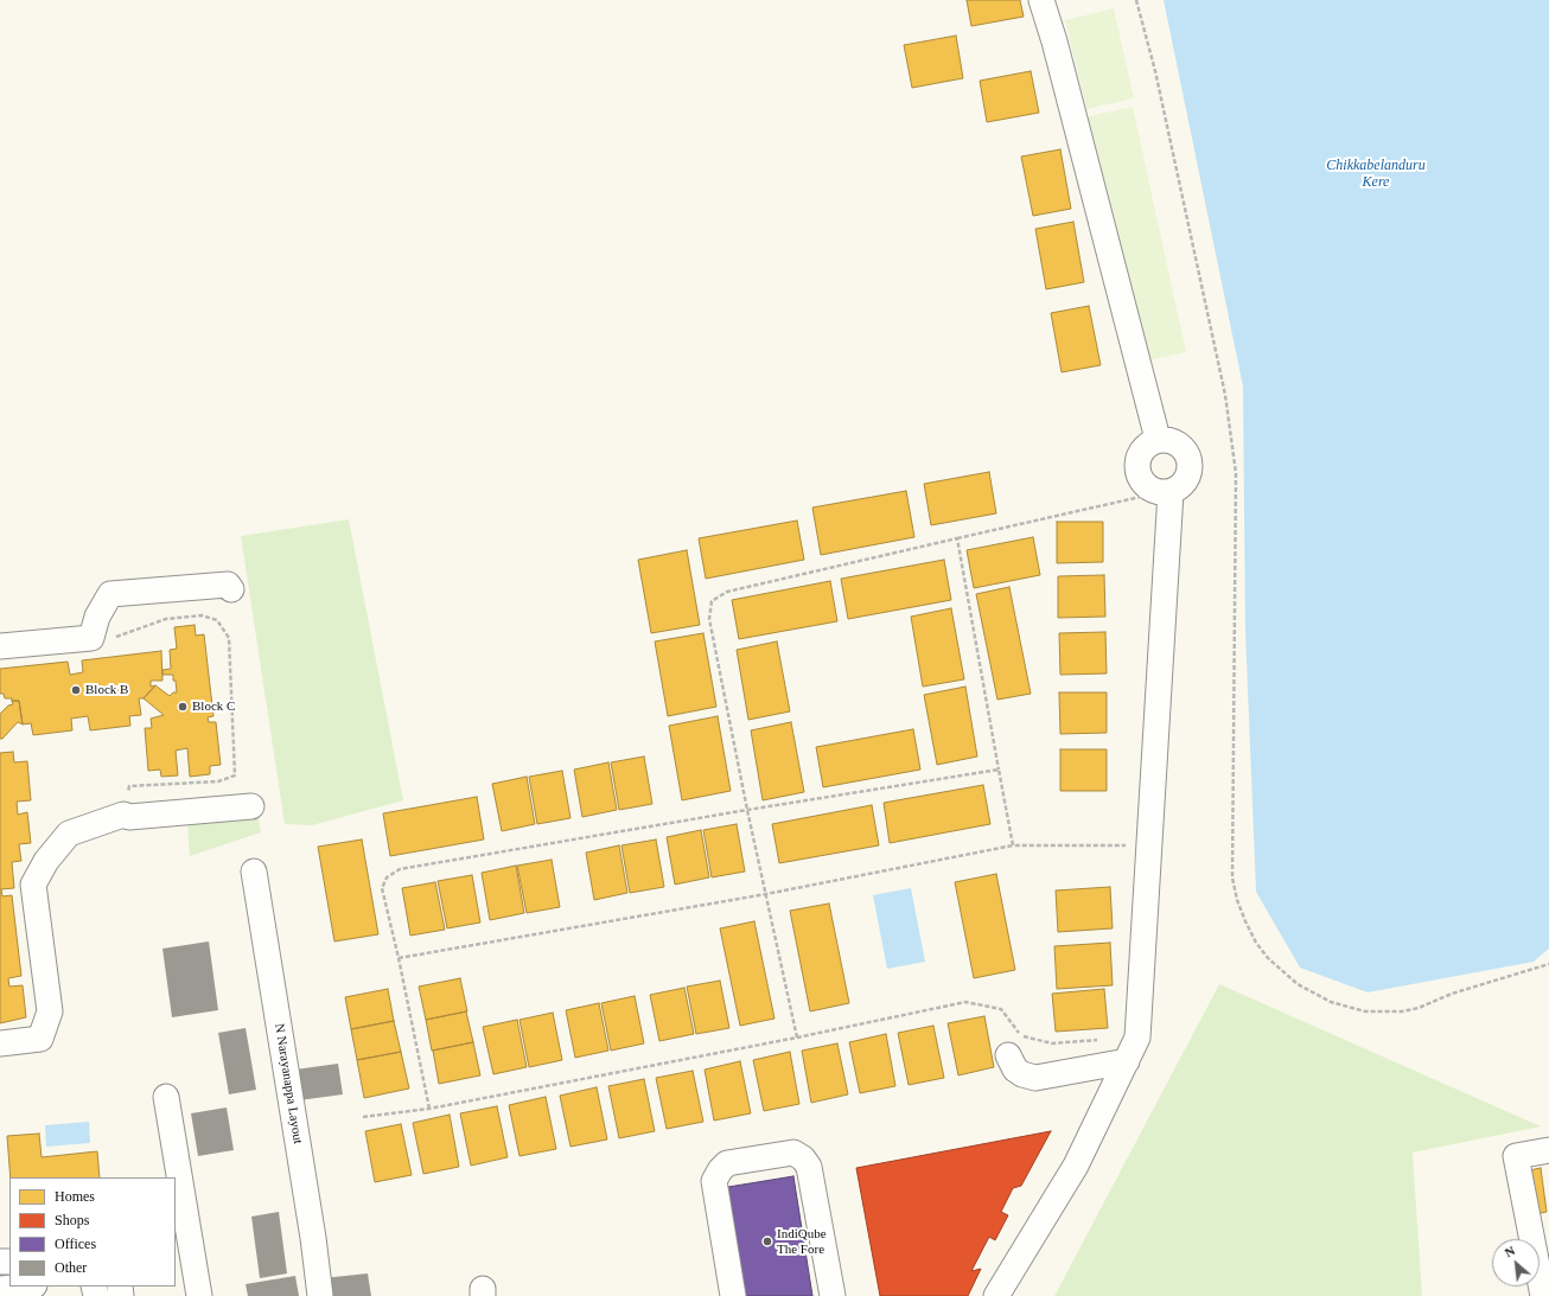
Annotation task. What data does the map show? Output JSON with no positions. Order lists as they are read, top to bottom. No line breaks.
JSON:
{"streets":{"street":["N Narayanappa Layout"]},"water":["Chikkabelanduru Kere"],"places":["Block B","Block C","IndiQube The Fore"],"legend":["Homes","Shops","Offices","Other"],"north":"top left"}
